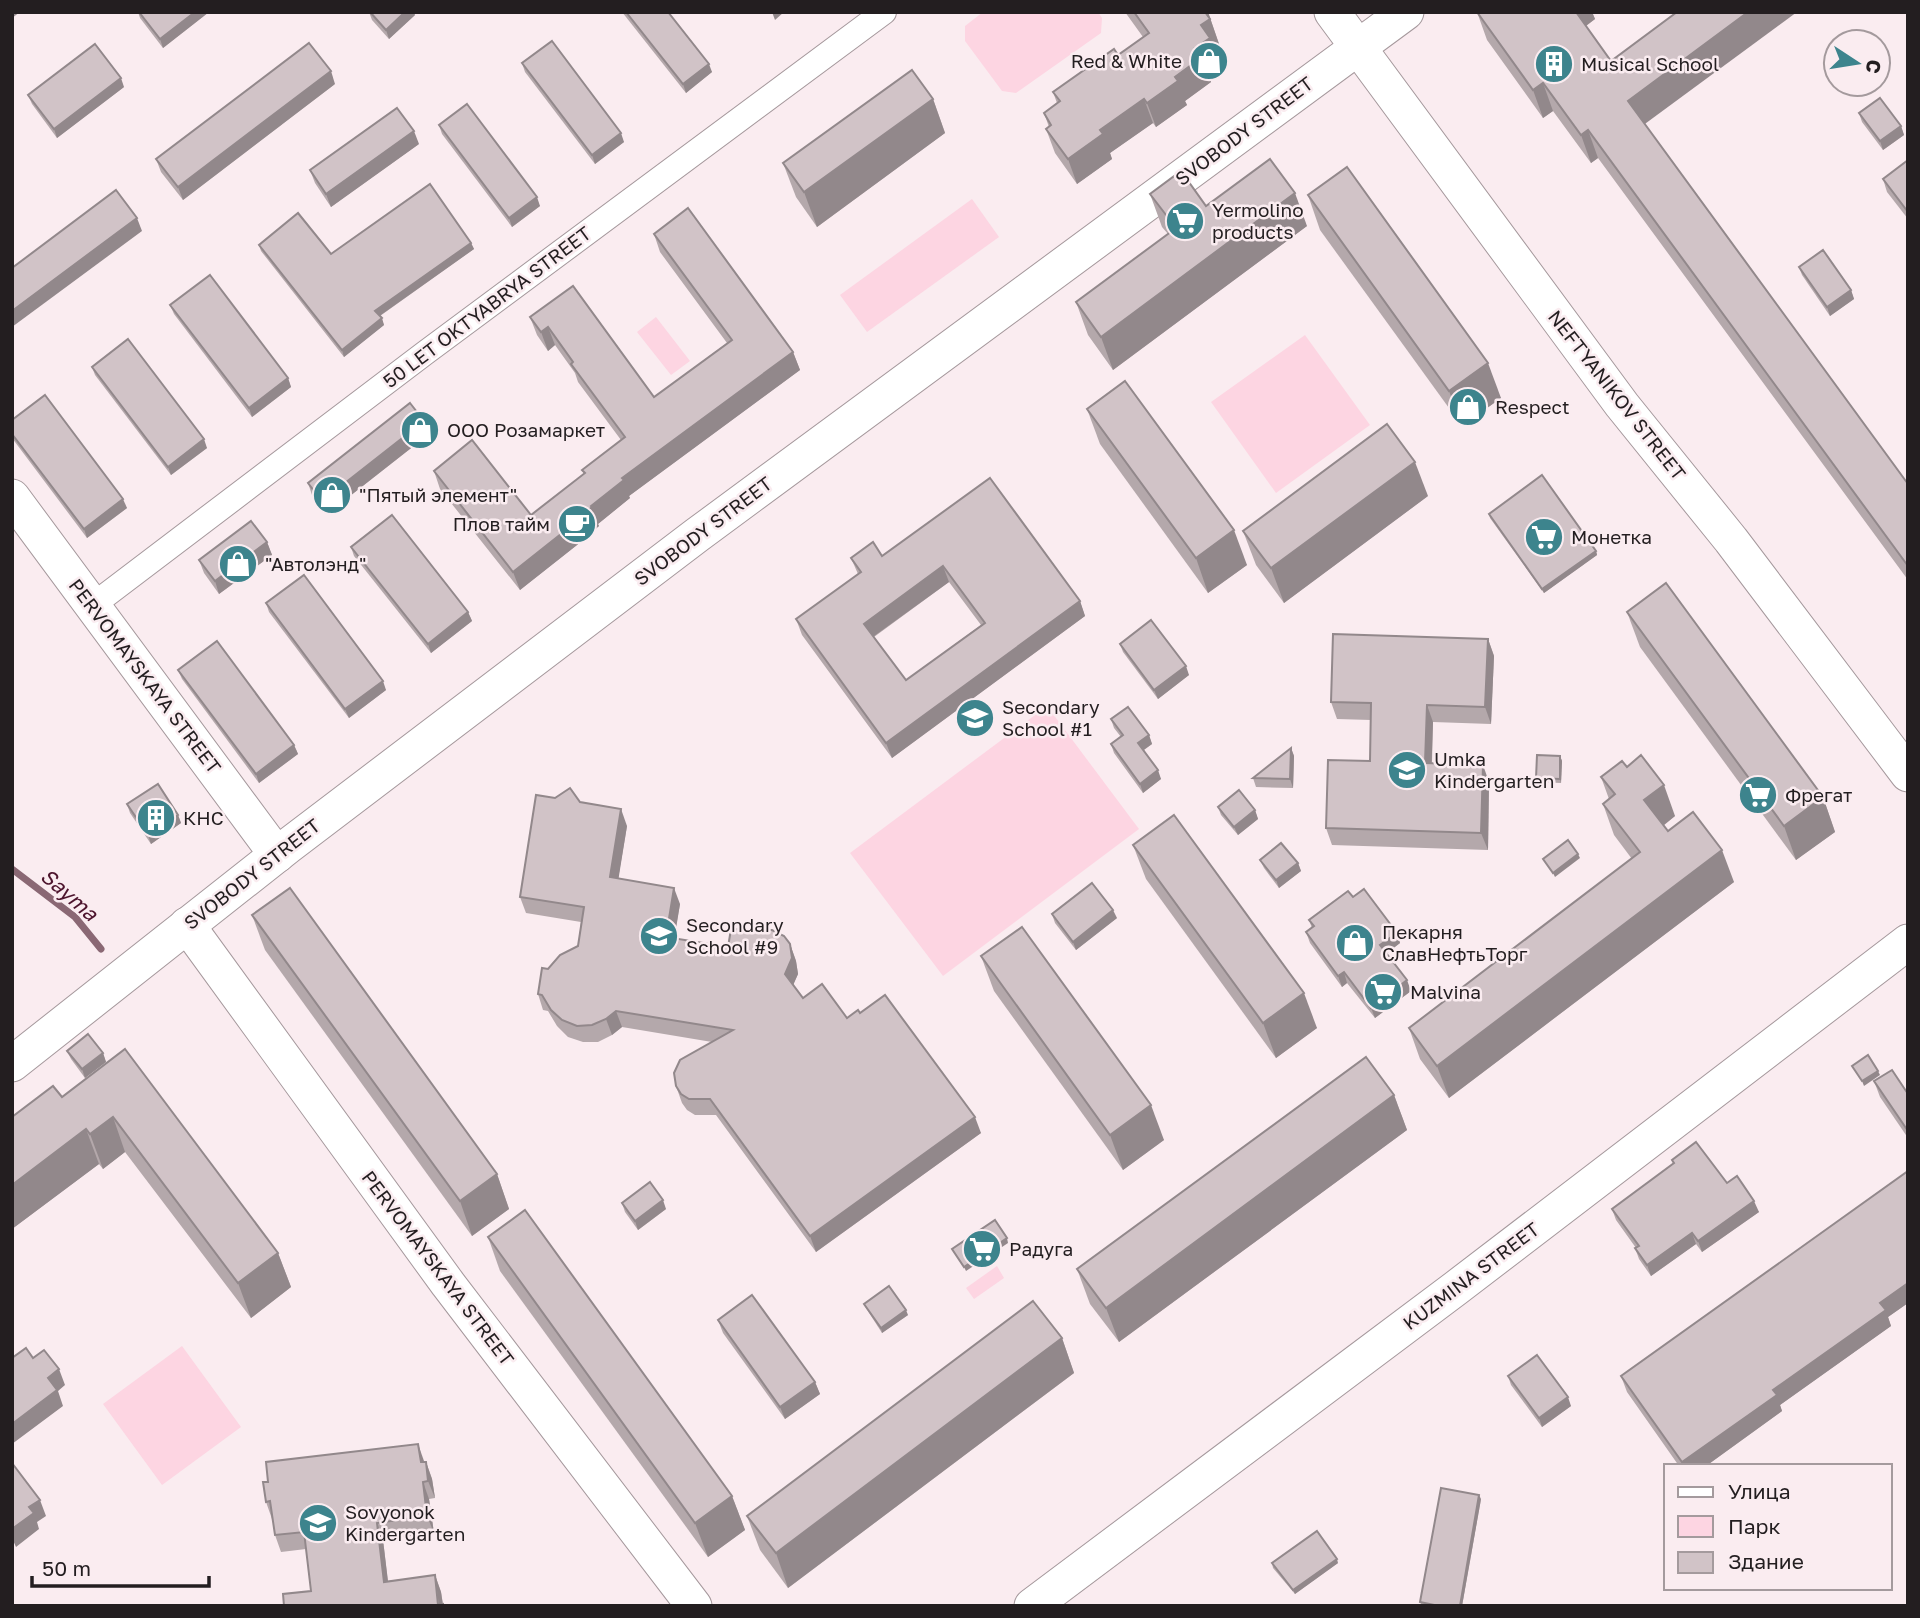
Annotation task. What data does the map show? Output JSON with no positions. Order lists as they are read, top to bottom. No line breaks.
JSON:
{"streets":{"main road":["SVOBODY STREET","NEFTYANIKOV STREET","PERVOMAYSKAYA STREET","KUZMINA STREET"],"street":["50 LET OKTYABRYA STREET"]},"crossings":[["SVOBODY STREET","NEFTYANIKOV STREET"],["SVOBODY STREET","PERVOMAYSKAYA STREET"],["50 LET OKTYABRYA STREET","PERVOMAYSKAYA STREET"]],"water":["Sayma"],"places":{"shop":["Red & White","Respect","ООО Розамаркет","\"Пятый элемент\"","\"Автолэнд\"","Пекарня СлавНефтьТорг"],"building":["Musical School","КНС"],"supermarket":["Yermolino products","Монетка","Фрегат","Malvina","Радуга"],"cafe":["Плов тайм"],"school or university":["Secondary School #1","Umka Kindergarten","Secondary School #9","Sovyonok Kindergarten"]},"legend":["Улица","Парк","Здание"],"scale_bar":"50 m","north":"right"}
